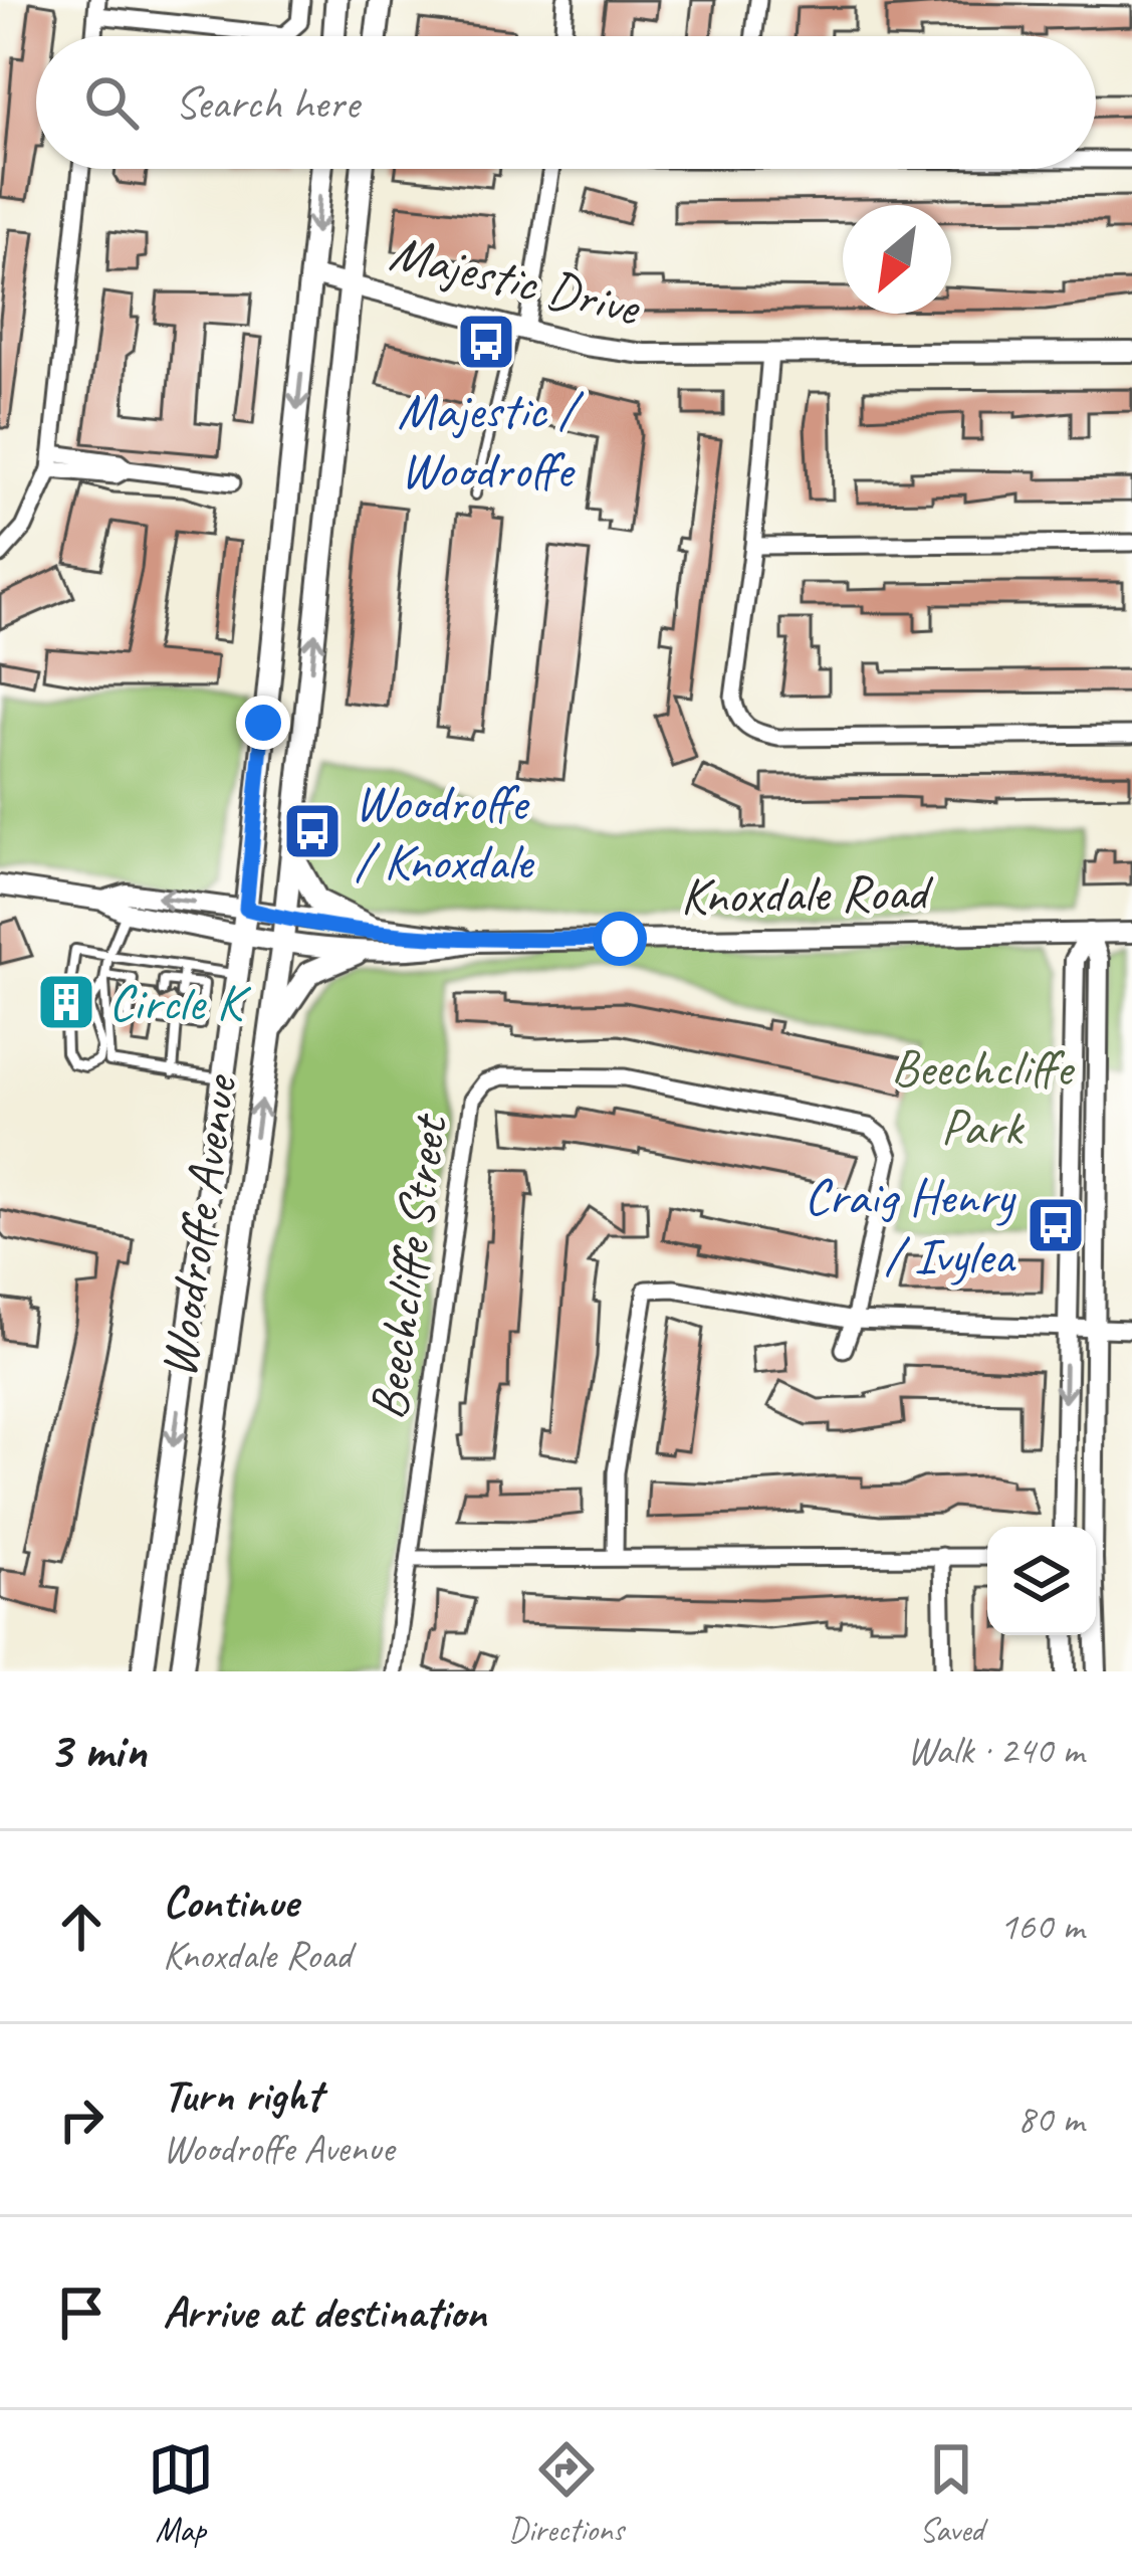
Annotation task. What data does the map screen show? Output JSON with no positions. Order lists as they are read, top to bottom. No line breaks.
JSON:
{"streets":{"main road":["Woodroffe Avenue"],"street":["Majestic Drive","Knoxdale Road","Beechcliffe Street"]},"crossings":[["Majestic Drive","Woodroffe Avenue"],["Knoxdale Road","Woodroffe Avenue"]],"parks":["Beechcliffe Park"],"places":{"bus stop":["Majestic / Woodroffe","Woodroffe / Knoxdale","Craig Henry / Ivylea"],"building":["Circle K"]},"north":"bottom left","page":{"search":"Search here","heading":["3 min","Walk · 240 m"],"list":[["Continue","Knoxdale Road","160 m"],["Turn right","Woodroffe Avenue","80 m"],"Arrive at destination"],"nav":["Map","Directions","Saved"]}}
